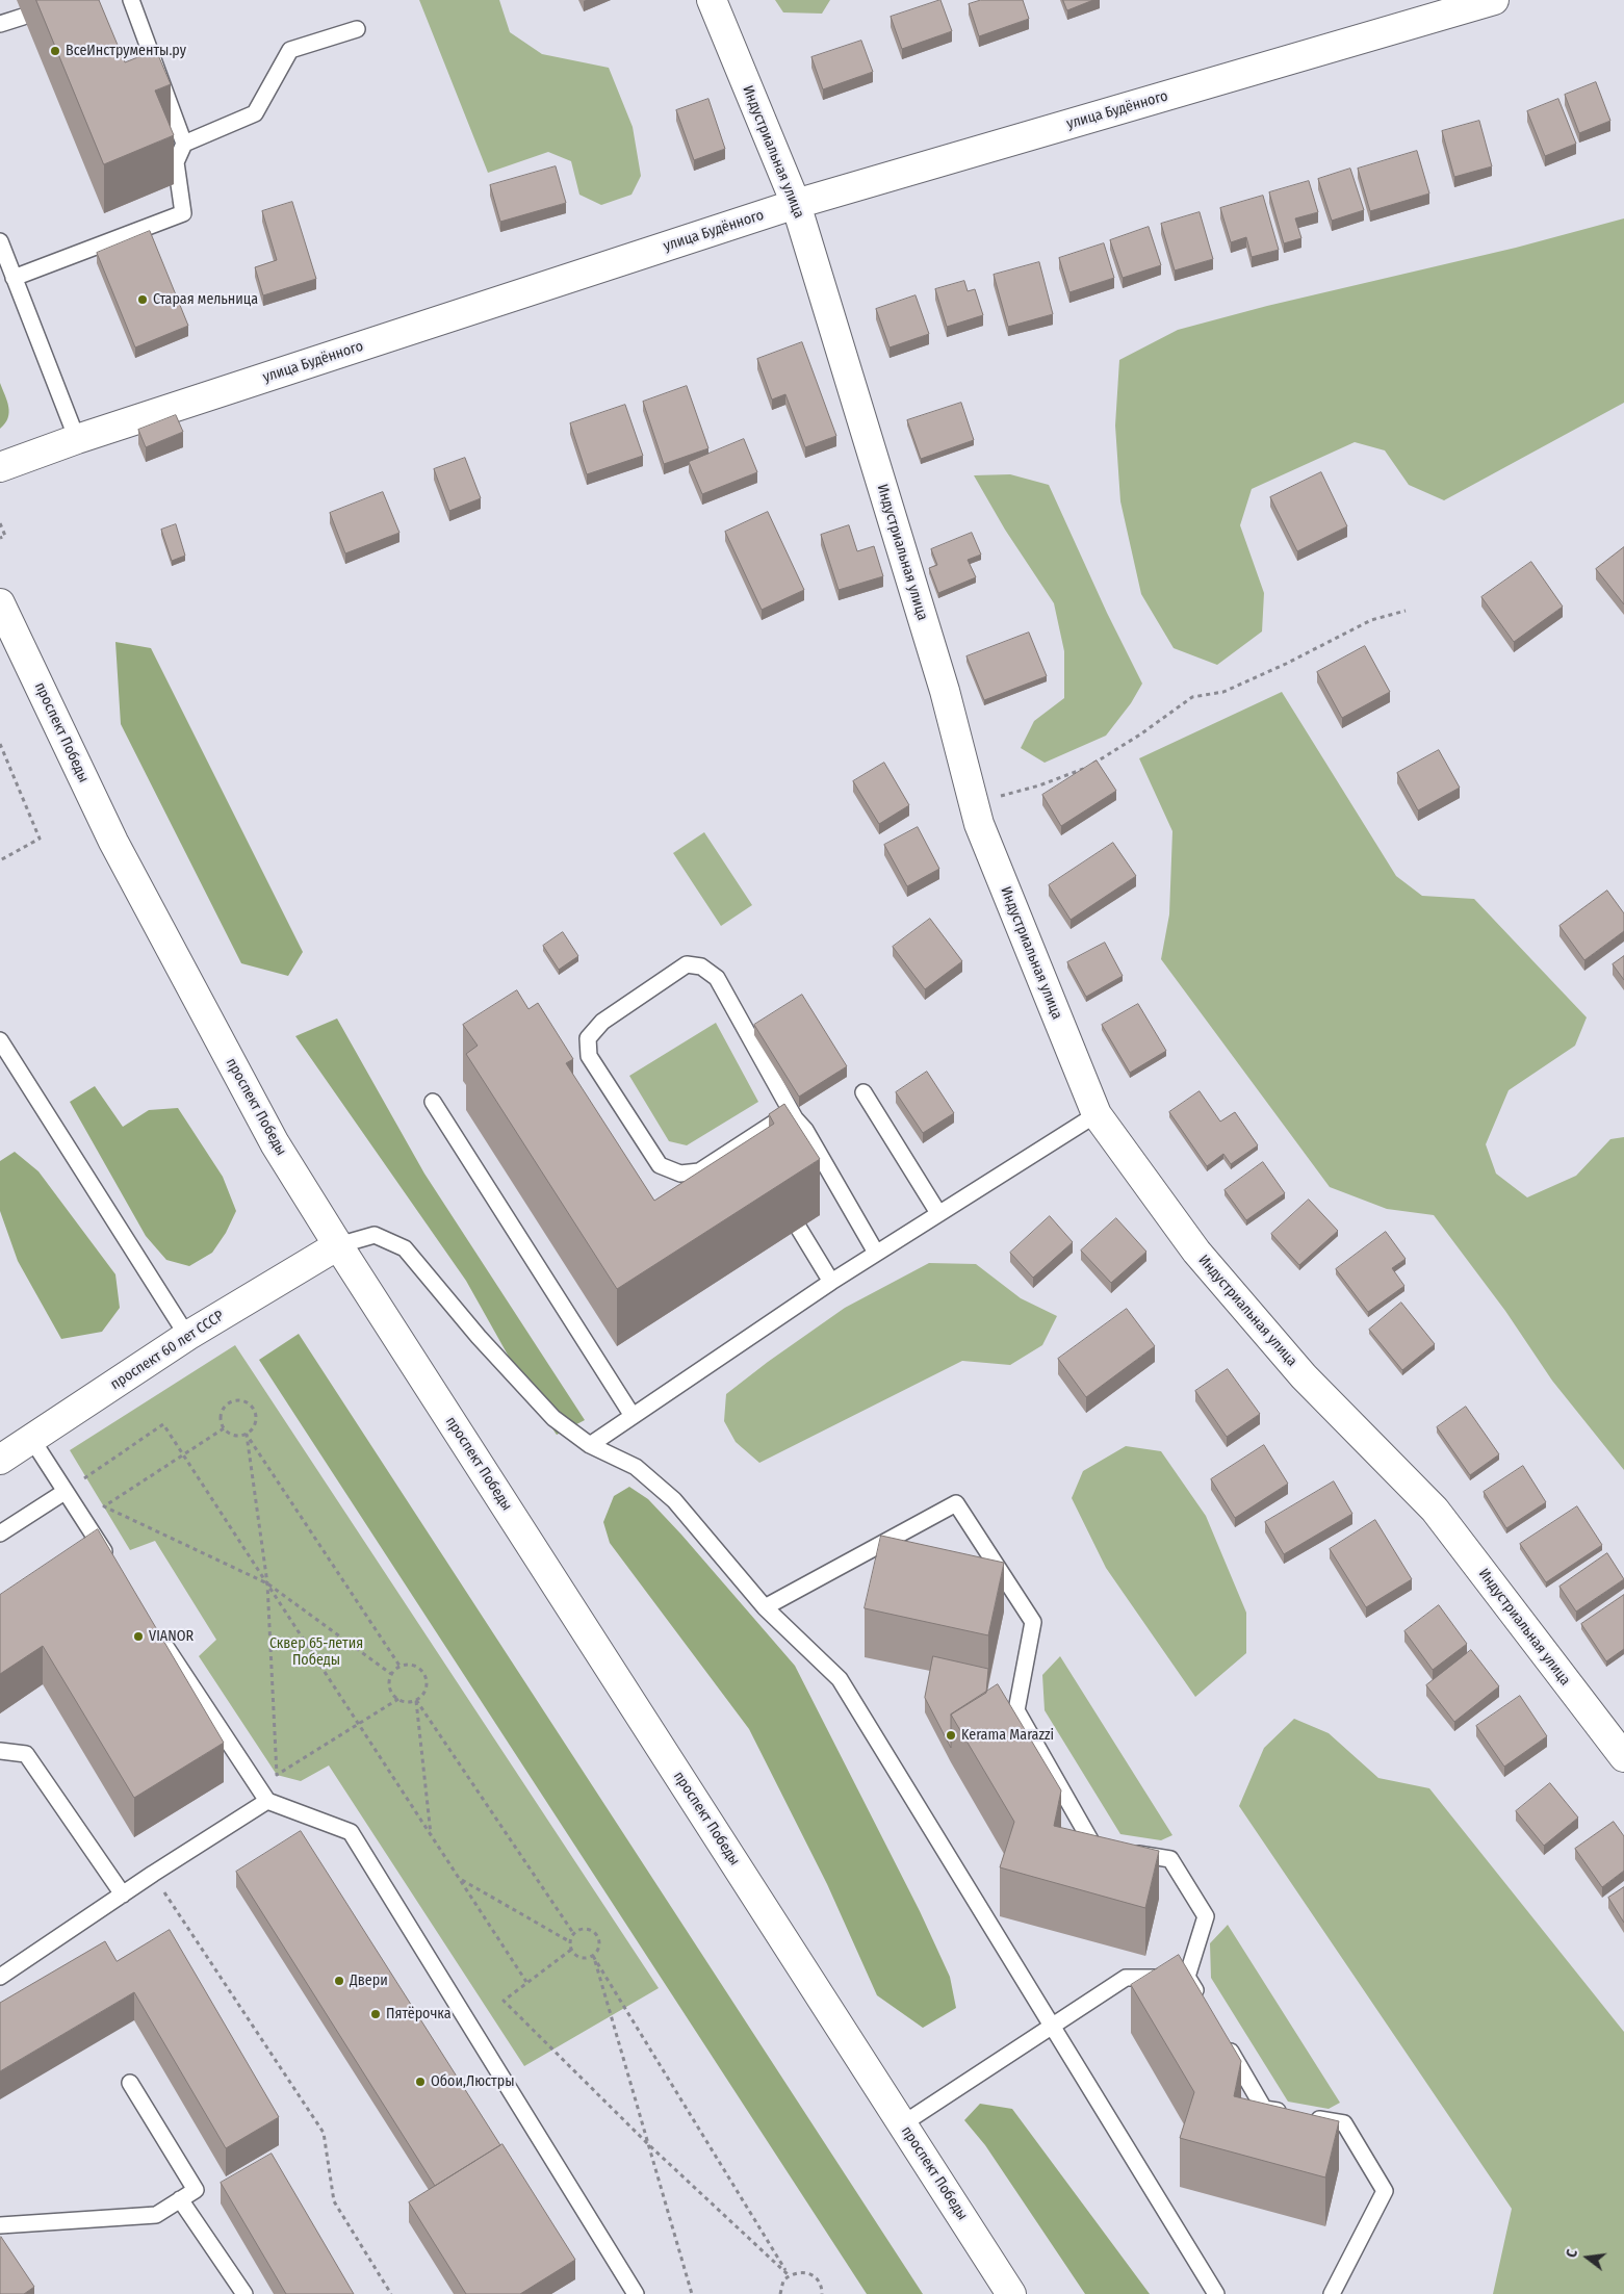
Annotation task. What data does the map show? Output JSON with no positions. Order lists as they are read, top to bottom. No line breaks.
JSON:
{"streets":{"street":["улица Будённого","Индустриальная улица","проспект Победы","проспект 60 лет СССР"]},"crossings":[["улица Будённого","Индустриальная улица"],["проспект Победы","проспект 60 лет СССР"]],"parks":["Сквер 65-летия Победы"],"places":["ВсеИнструменты.ру","Старая мельница","VIANOR","Kerama Marazzi","Двери","Пятёрочка","Обои,Люстры"],"north":"left"}
